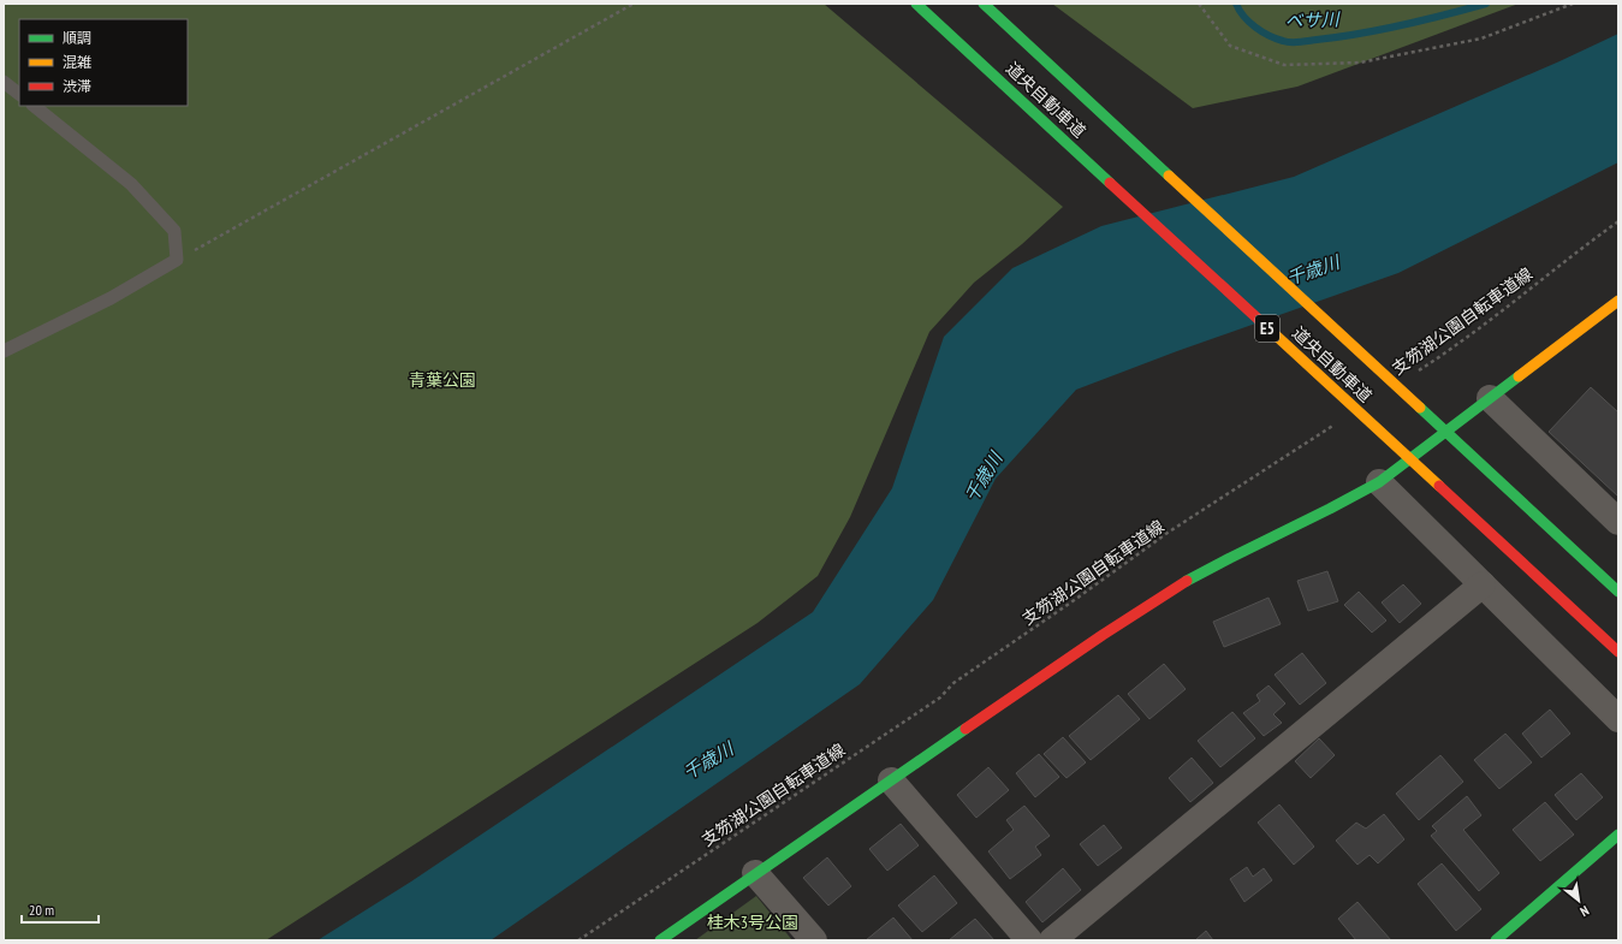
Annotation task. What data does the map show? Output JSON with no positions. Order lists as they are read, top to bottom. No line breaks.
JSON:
{"streets":{"main road":["道央自動車道","E5"],"path":["支笏湖公園自転車道線"]},"water":["ベサ川","千歳川"],"parks":["青葉公園","桂木3号公園"],"legend":["順調","混雑","渋滞"],"scale_bar":"20 m","north":"bottom right"}
